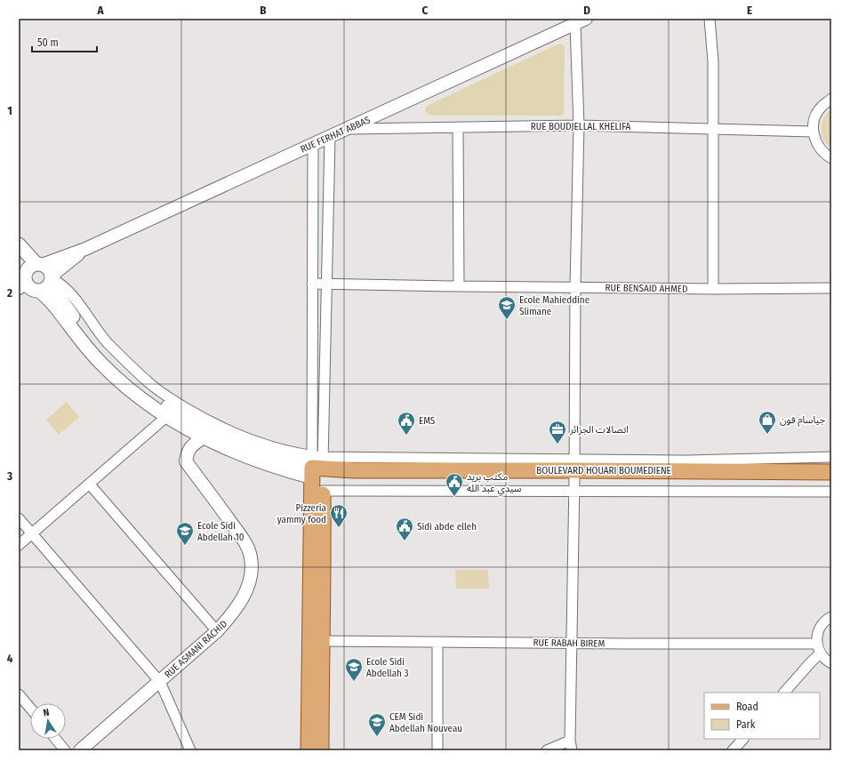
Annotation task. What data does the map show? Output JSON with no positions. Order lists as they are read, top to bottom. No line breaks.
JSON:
{"streets":{"main road":["BOULEVARD HOUARI BOUMEDIENE"],"street":["RUE BOUDJELLAL KHELIFA","RUE FERHAT ABBAS","RUE BENSAID AHMED","RUE RABAH BIREM","RUE ASMANI RACHID"]},"crossings":[["RUE BOUDJELLAL KHELIFA","RUE FERHAT ABBAS"]],"places":{"school or university":["Ecole Mahieddine Slimane","Ecole Sidi Abdellah 10","Ecole Sidi Abdellah 3","CEM Sidi Abdellah Nouveau"],"shop":["جياسام فون"],"public building":["EMS","مكتب بريد سيدي عبد الله","Sidi abde elleh"],"office":["اتصالات الجزائر"],"restaurant":["Pizzeria yammy food"]},"legend":["Road","Park"],"scale_bar":"50 m","north":"top","grid":{"columns":["A","B","C","D","E"],"rows":["1","2","3","4"]}}
